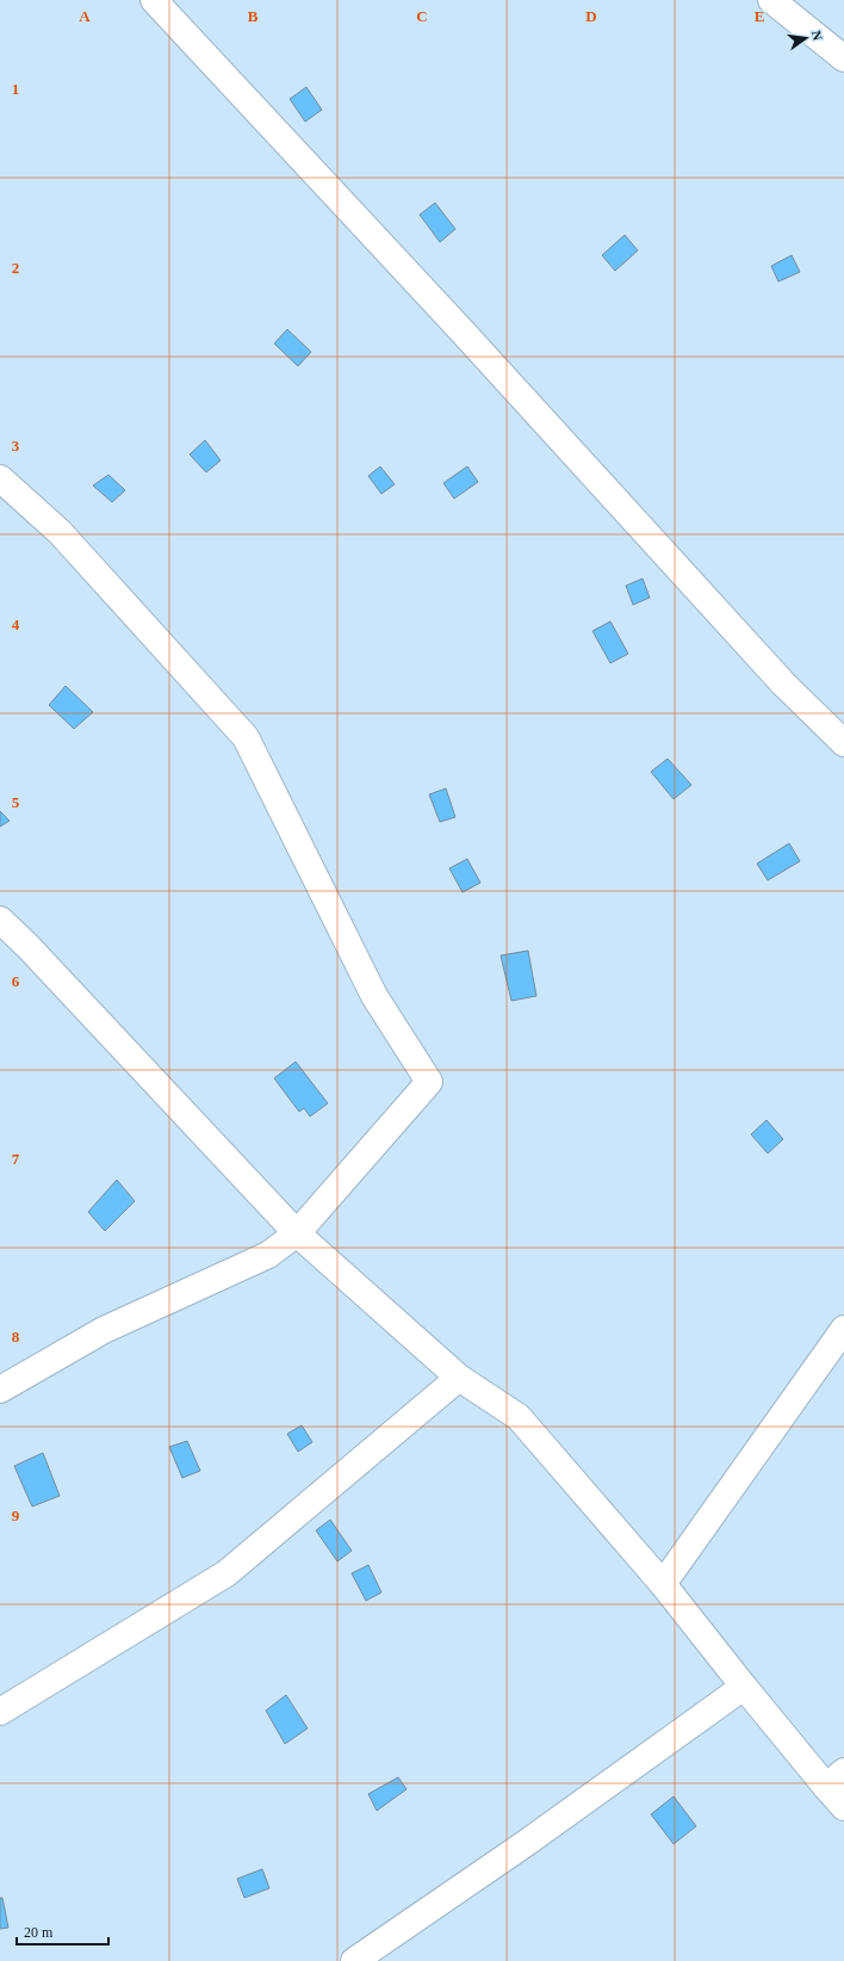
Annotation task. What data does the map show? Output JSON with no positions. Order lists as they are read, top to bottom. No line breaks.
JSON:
{"scale_bar":"20 m","north":"right","grid":{"columns":["A","B","C","D","E"],"rows":["1","2","3","4","5","6","7","8","9"]}}
